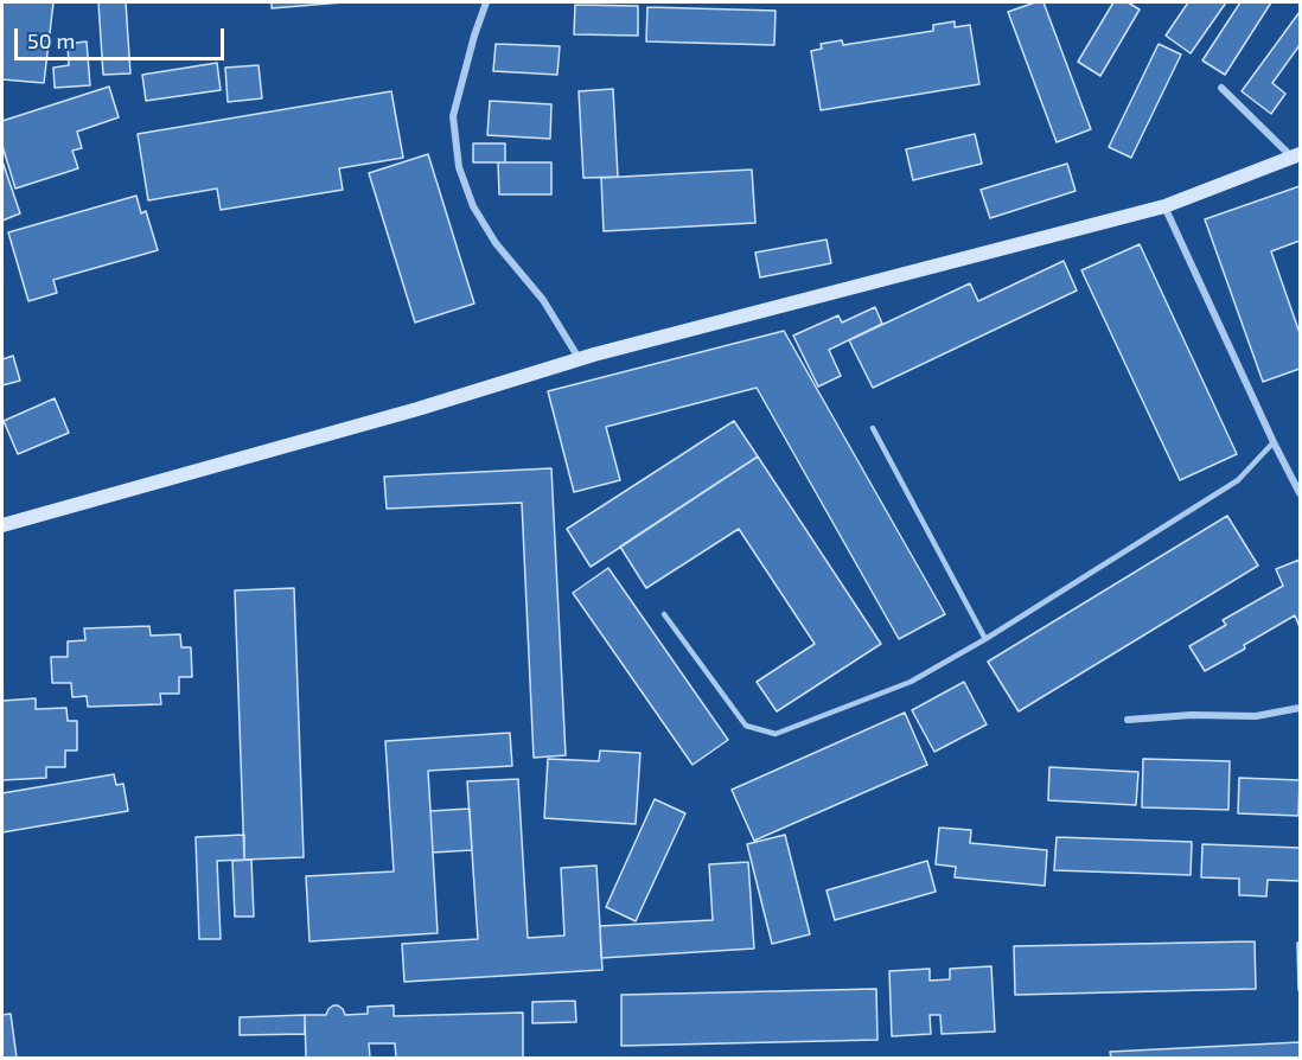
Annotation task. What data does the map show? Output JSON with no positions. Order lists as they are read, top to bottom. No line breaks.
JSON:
{"scale_bar":"50 m"}
